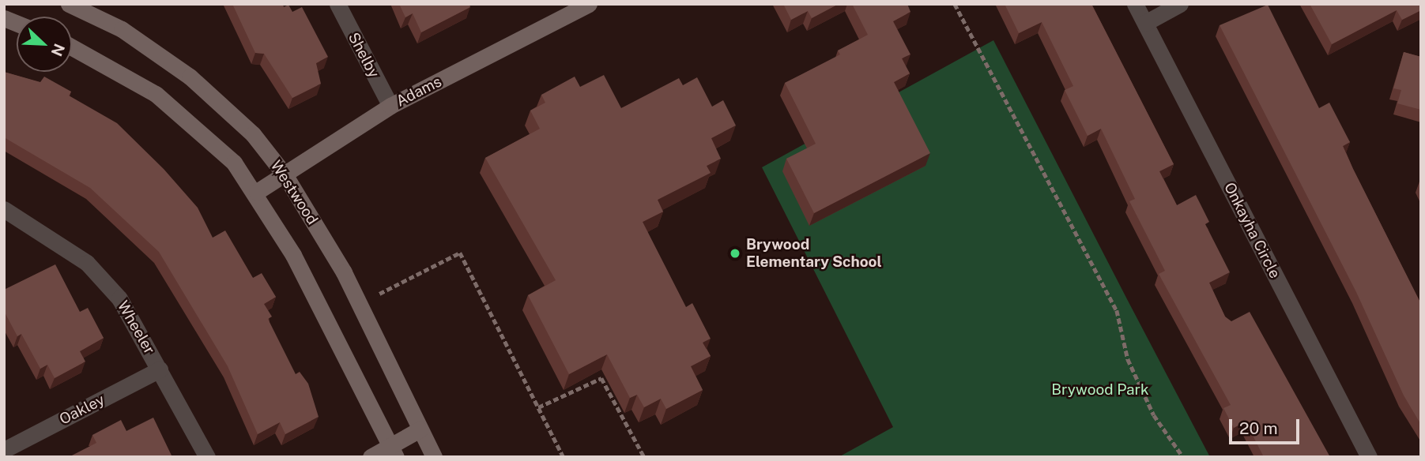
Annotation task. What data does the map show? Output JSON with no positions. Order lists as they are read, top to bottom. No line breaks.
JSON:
{"streets":{"street":["Shelby","Adams","Westwood","Onkayha Circle","Wheeler","Oakley"]},"crossings":[["Shelby","Adams"],["Adams","Westwood"],["Wheeler","Oakley"]],"parks":["Brywood Park"],"places":["Brywood Elementary School"],"scale_bar":"20 m","north":"bottom right"}
